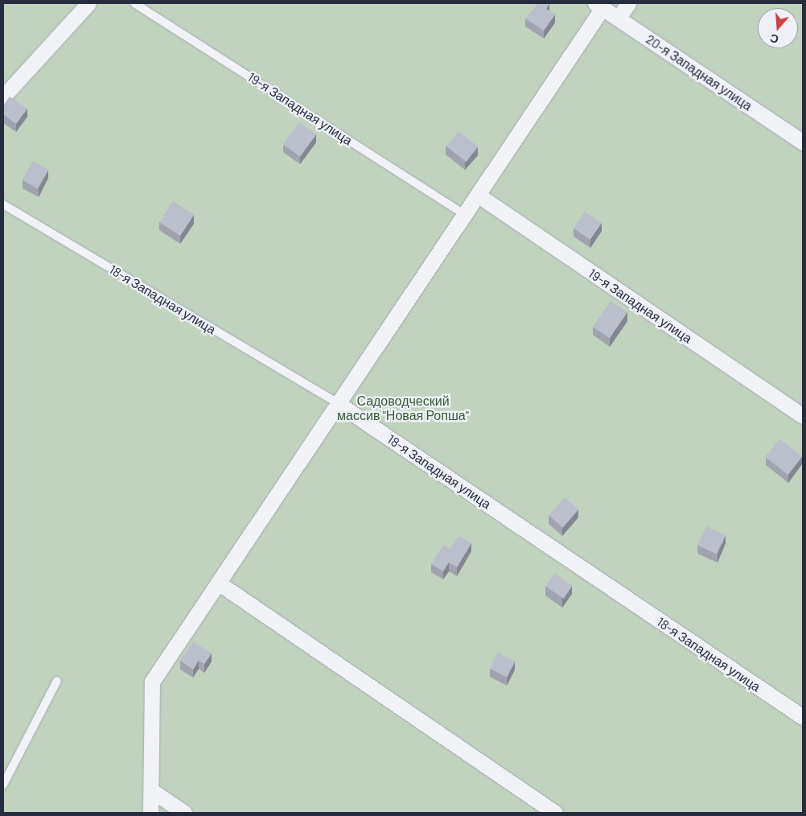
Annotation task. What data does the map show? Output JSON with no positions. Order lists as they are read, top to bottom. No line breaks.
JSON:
{"streets":{"street":["20-я Западная улица","19-я Западная улица","18-я Западная улица"]},"parks":["Садоводческий массив \"Новая Ропша\""],"north":"bottom"}
